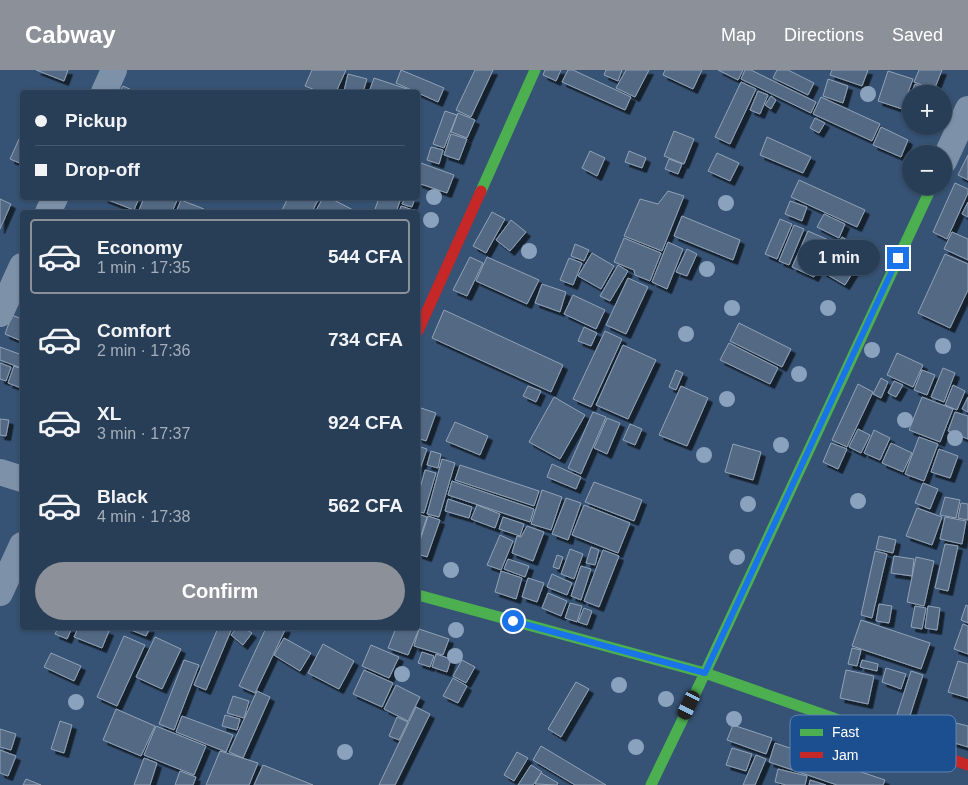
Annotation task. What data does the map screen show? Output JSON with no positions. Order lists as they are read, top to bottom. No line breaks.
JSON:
{"legend":["Fast","Jam"],"page":{"header":"Cabway","nav":["Map","Directions","Saved"],"map_buttons":["+","−"],"banner":["Pickup","Drop-off"],"list":[{"name":"Economy","note":"1 min · 17:35","value":"544 CFA"},{"name":"Comfort","note":"2 min · 17:36","value":"734 CFA"},{"name":"XL","note":"3 min · 17:37","value":"924 CFA"},{"name":"Black","note":"4 min · 17:38","value":"562 CFA"}],"bubble":"1 min","buttons":"Confirm"}}
